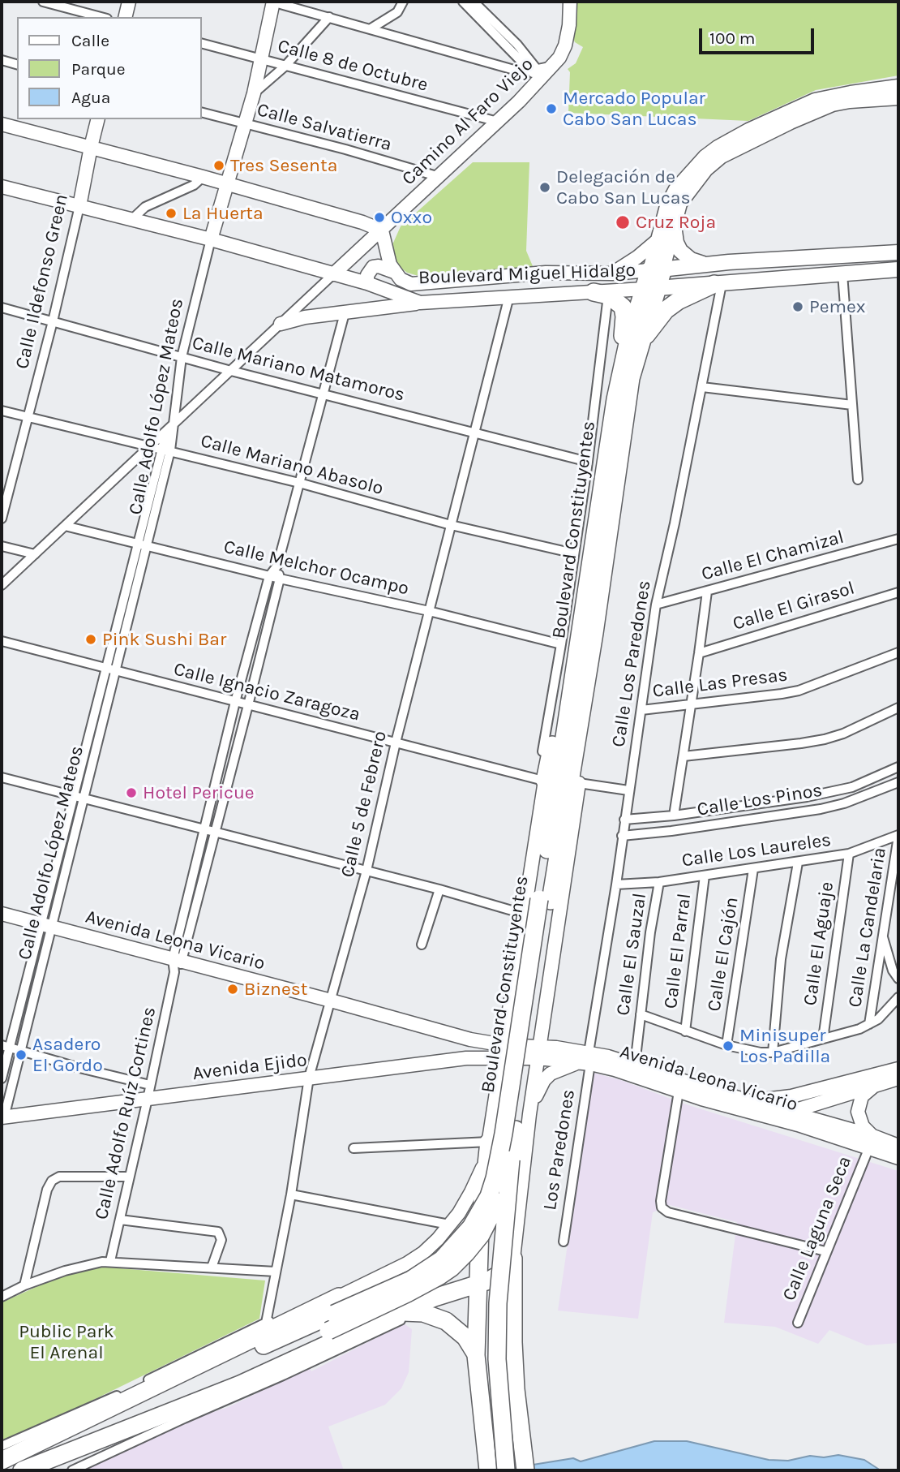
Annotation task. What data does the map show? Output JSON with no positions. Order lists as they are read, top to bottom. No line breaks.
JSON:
{"streets":{"highway":["Boulevard Constituyentes"],"main road":["Boulevard Miguel Hidalgo"],"street":["Calle 8 de Octubre","Camino Al Faro Viejo","Calle Salvatierra","Calle Ildefonso Green","Calle Mariano Matamoros","Calle Adolfo López Mateos","Calle Mariano Abasolo","Calle El Chamizal","Calle Melchor Ocampo","Calle El Girasol","Calle Los Paredones","Calle Las Presas","Calle Ignacio Zaragoza","Calle Los Pinos","Calle 5 de Febrero","Calle Los Laureles","Calle La Candelaria","Avenida Leona Vicario","Calle El Aguaje","Calle El Parral","Calle El Sauzal","Calle El Cajón","Avenida Ejido","Calle Adolfo Ruíz Cortines","Los Paredones","Calle Laguna Seca"]},"crossings":[["Calle 8 de Octubre","Camino Al Faro Viejo"],["Calle 8 de Octubre","Calle Adolfo López Mateos"],["Camino Al Faro Viejo","Calle Salvatierra"],["Camino Al Faro Viejo","Boulevard Miguel Hidalgo"],["Calle Salvatierra","Calle Adolfo López Mateos"],["Boulevard Miguel Hidalgo","Calle Ildefonso Green"],["Boulevard Miguel Hidalgo","Calle Adolfo López Mateos"],["Boulevard Miguel Hidalgo","Boulevard Constituyentes"],["Boulevard Miguel Hidalgo","Calle Los Paredones"],["Boulevard Miguel Hidalgo","Calle 5 de Febrero"],["Calle Ildefonso Green","Calle Mariano Matamoros"],["Calle Ildefonso Green","Calle Mariano Abasolo"],["Calle Mariano Matamoros","Calle Adolfo López Mateos"],["Calle Mariano Matamoros","Calle 5 de Febrero"],["Calle Mariano Matamoros","Calle Adolfo Ruíz Cortines"],["Calle Adolfo López Mateos","Calle Mariano Abasolo"],["Calle Adolfo López Mateos","Calle Melchor Ocampo"],["Calle Adolfo López Mateos","Calle Ignacio Zaragoza"],["Calle Adolfo López Mateos","Avenida Leona Vicario"],["Calle Adolfo López Mateos","Avenida Ejido"],["Calle Mariano Abasolo","Calle 5 de Febrero"],["Calle Mariano Abasolo","Calle Adolfo Ruíz Cortines"],["Boulevard Constituyentes","Calle Ignacio Zaragoza"],["Boulevard Constituyentes","Avenida Leona Vicario"],["Boulevard Constituyentes","Avenida Ejido"],["Calle El Chamizal","Calle Los Paredones"],["Calle Melchor Ocampo","Calle 5 de Febrero"],["Calle Melchor Ocampo","Calle Adolfo Ruíz Cortines"],["Calle Los Paredones","Calle Las Presas"],["Calle Los Paredones","Calle Los Pinos"],["Calle Los Paredones","Calle Los Laureles"],["Calle Los Paredones","Avenida Leona Vicario"],["Calle Los Paredones","Los Paredones"],["Calle Ignacio Zaragoza","Calle 5 de Febrero"],["Calle Ignacio Zaragoza","Calle Adolfo Ruíz Cortines"],["Calle 5 de Febrero","Avenida Leona Vicario"],["Calle 5 de Febrero","Avenida Ejido"],["Calle Los Laureles","Calle La Candelaria"],["Calle Los Laureles","Calle El Aguaje"],["Calle Los Laureles","Calle El Parral"],["Calle Los Laureles","Calle El Sauzal"],["Calle Los Laureles","Calle El Cajón"],["Avenida Leona Vicario","Calle El Sauzal"],["Avenida Leona Vicario","Avenida Ejido"],["Avenida Leona Vicario","Calle Adolfo Ruíz Cortines"],["Avenida Leona Vicario","Los Paredones"],["Avenida Leona Vicario","Calle Laguna Seca"],["Avenida Ejido","Calle Adolfo Ruíz Cortines"]],"parks":["Public Park El Arenal"],"places":["Mercado Popular Cabo San Lucas","Tres Sesenta","Delegación de Cabo San Lucas","La Huerta","Oxxo","Cruz Roja","Pemex","Pink Sushi Bar","Hotel Pericue","Biznest","Minisuper Los Padilla","Asadero El Gordo"],"legend":["Calle","Parque","Agua"],"scale_bar":"100 m"}
